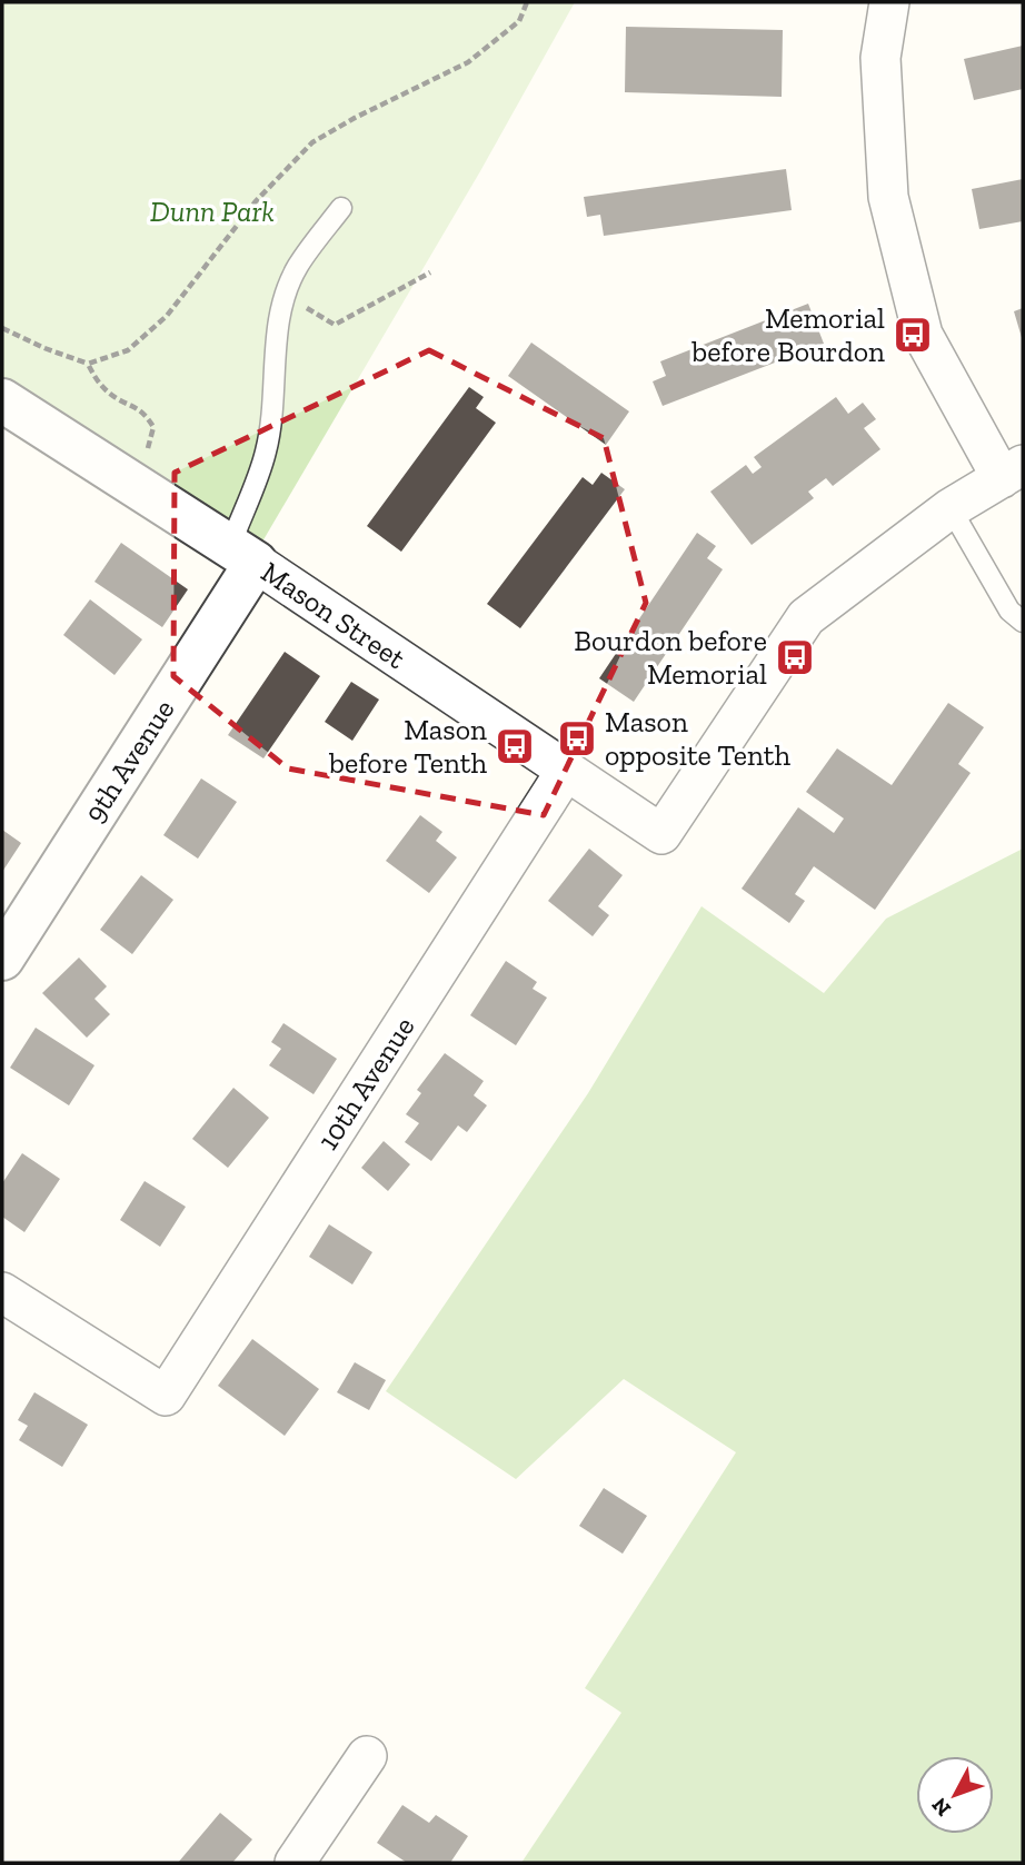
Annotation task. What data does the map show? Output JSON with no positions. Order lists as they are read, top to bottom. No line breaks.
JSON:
{"streets":{"street":["Mason Street","9th Avenue","10th Avenue"]},"crossings":[["Mason Street","9th Avenue"],["Mason Street","10th Avenue"]],"parks":["Dunn Park"],"places":{"bus stop":["Memorial before Bourdon","Bourdon before Memorial","Mason opposite Tenth","Mason before Tenth"]},"north":"bottom left"}
